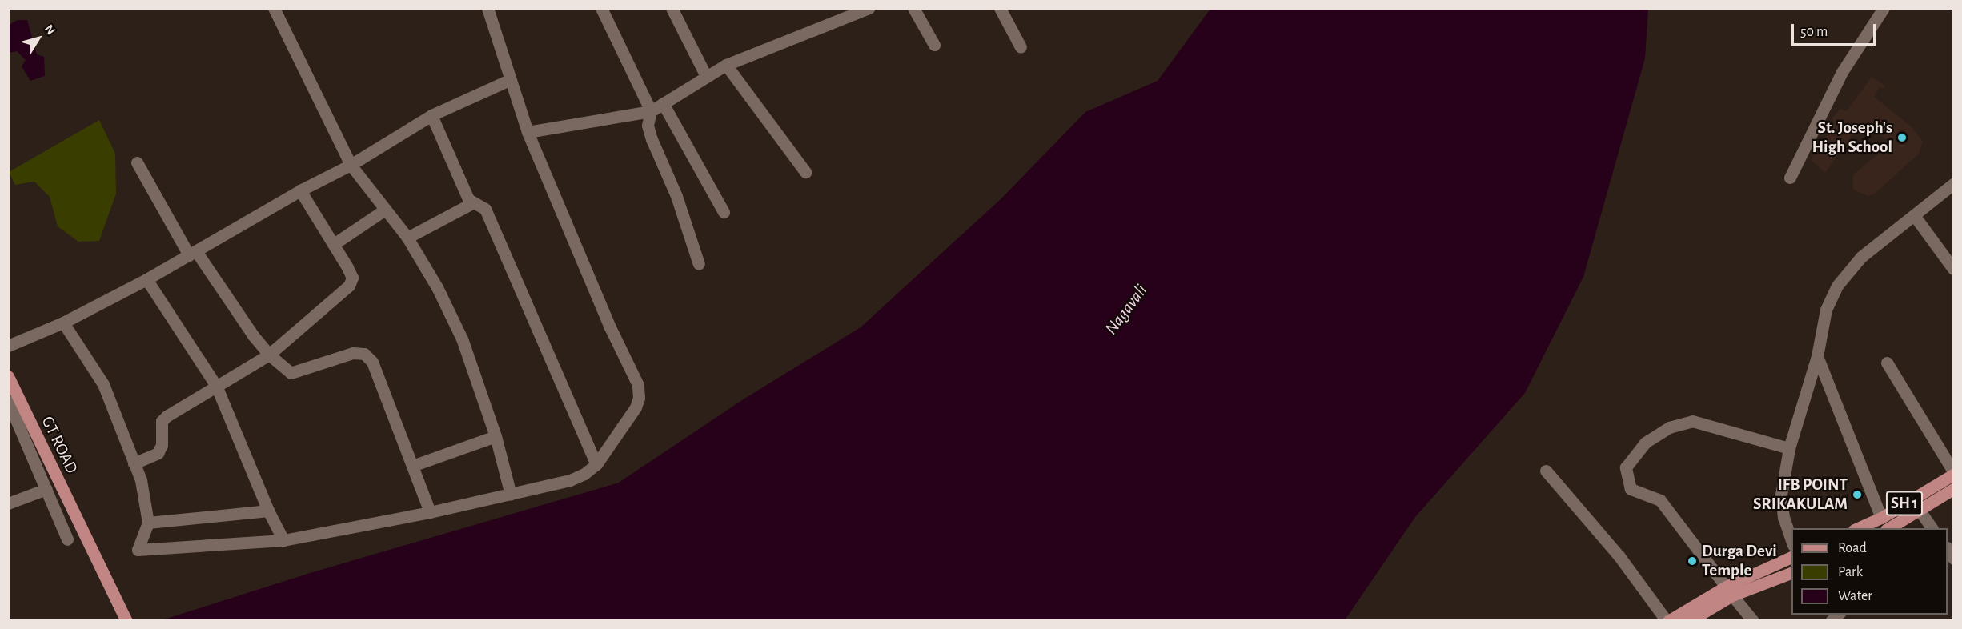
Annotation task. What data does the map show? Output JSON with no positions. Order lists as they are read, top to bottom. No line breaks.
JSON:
{"streets":{"main road":["GT ROAD","SH 1"]},"water":["Nagavali"],"places":["St. Joseph's High School","IFB POINT SRIKAKULAM","Durga Devi Temple"],"legend":["Road","Park","Water"],"scale_bar":"50 m","north":"top right"}
